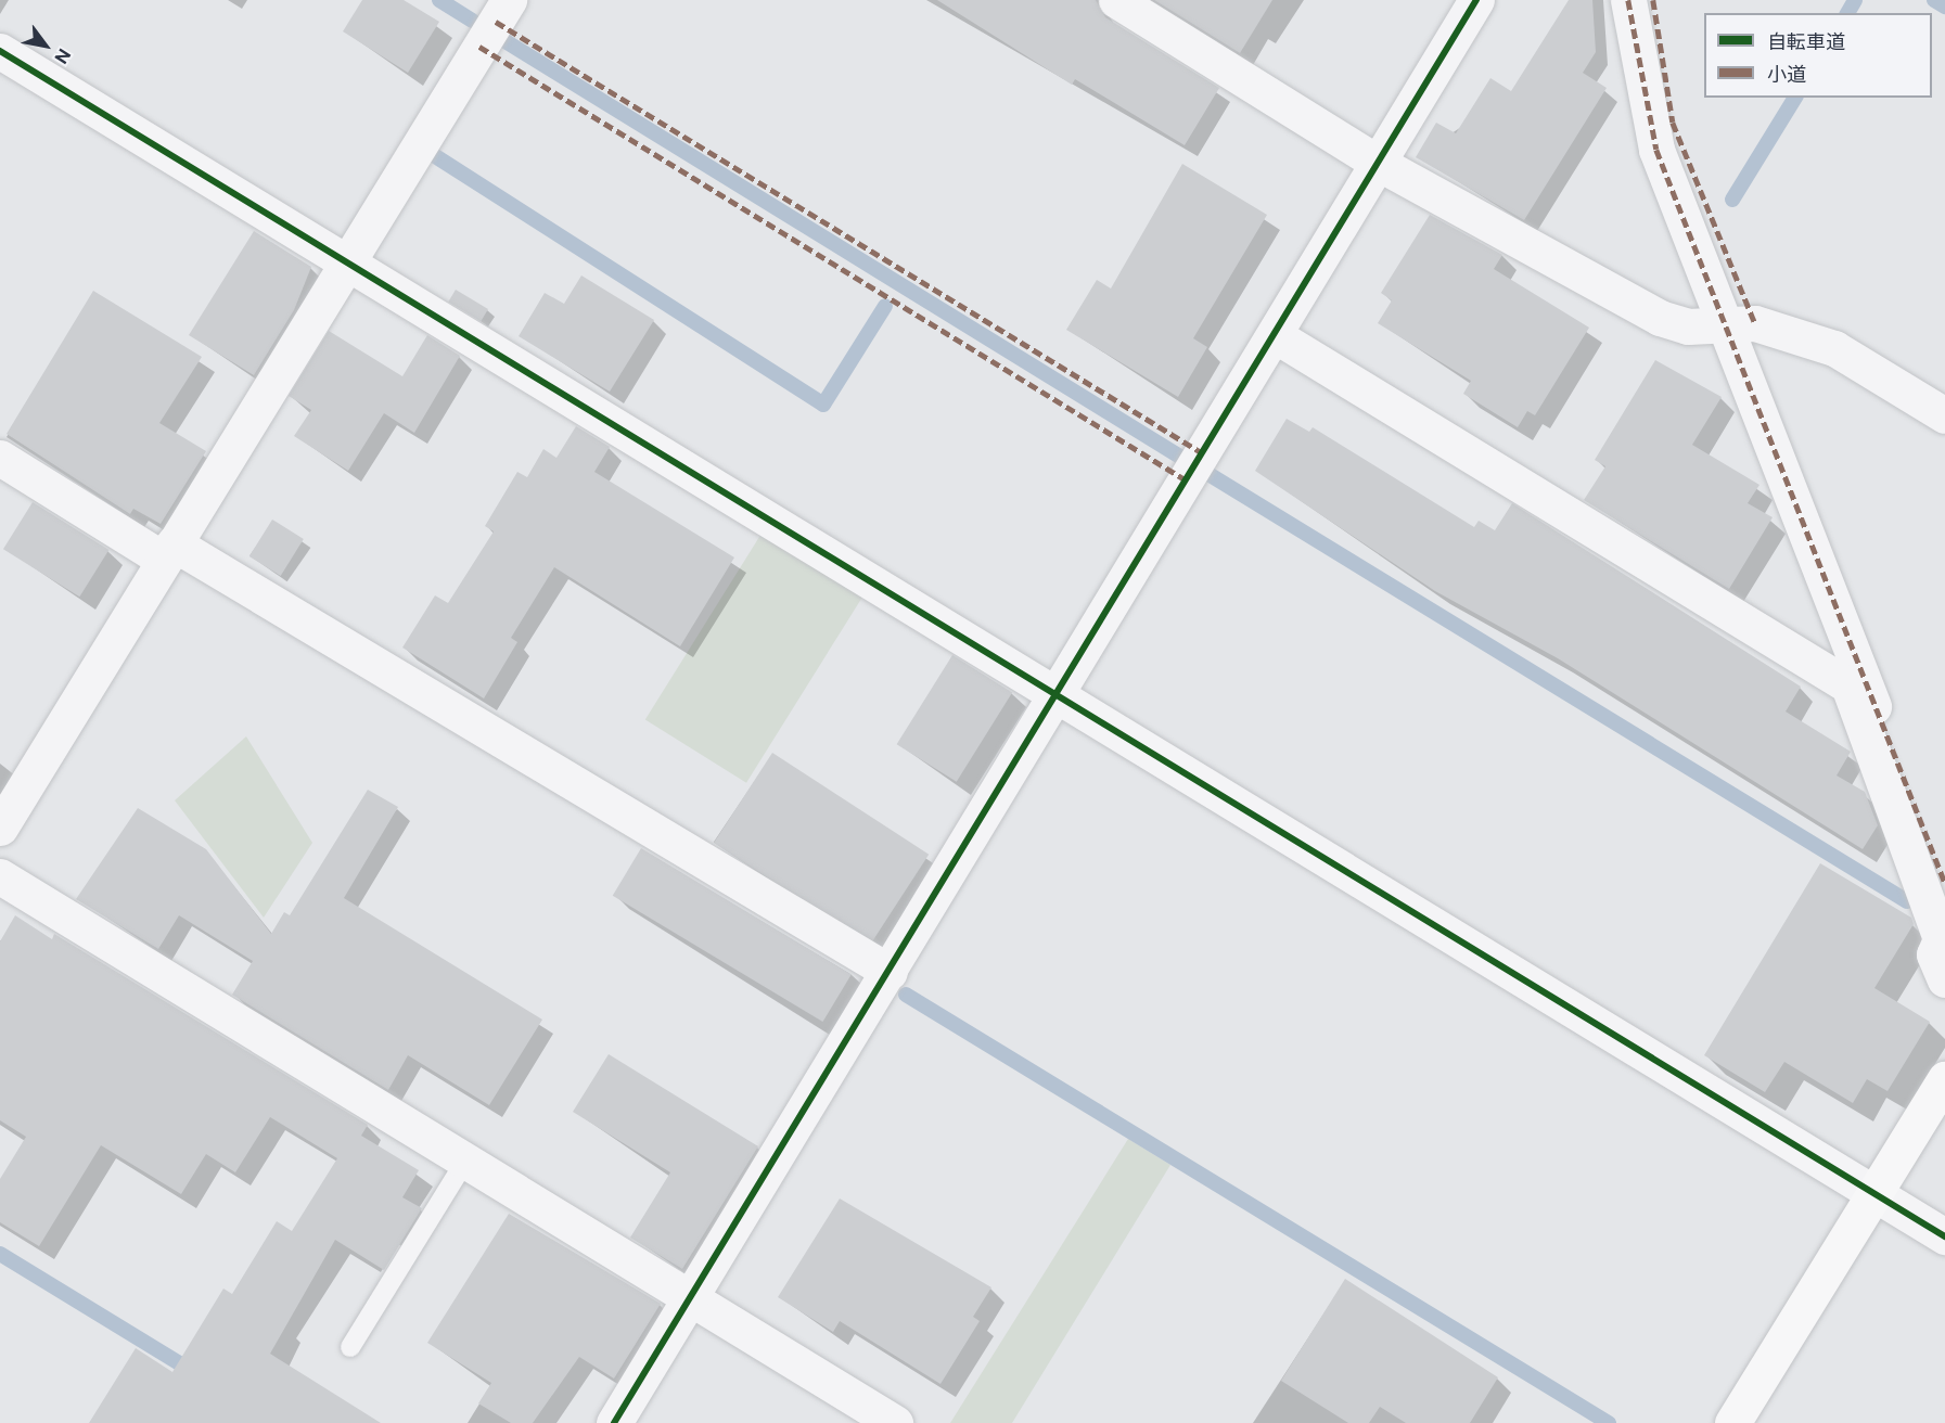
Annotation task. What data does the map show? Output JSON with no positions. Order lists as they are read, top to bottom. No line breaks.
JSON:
{"legend":["自転車道","小道"],"north":"bottom right"}
